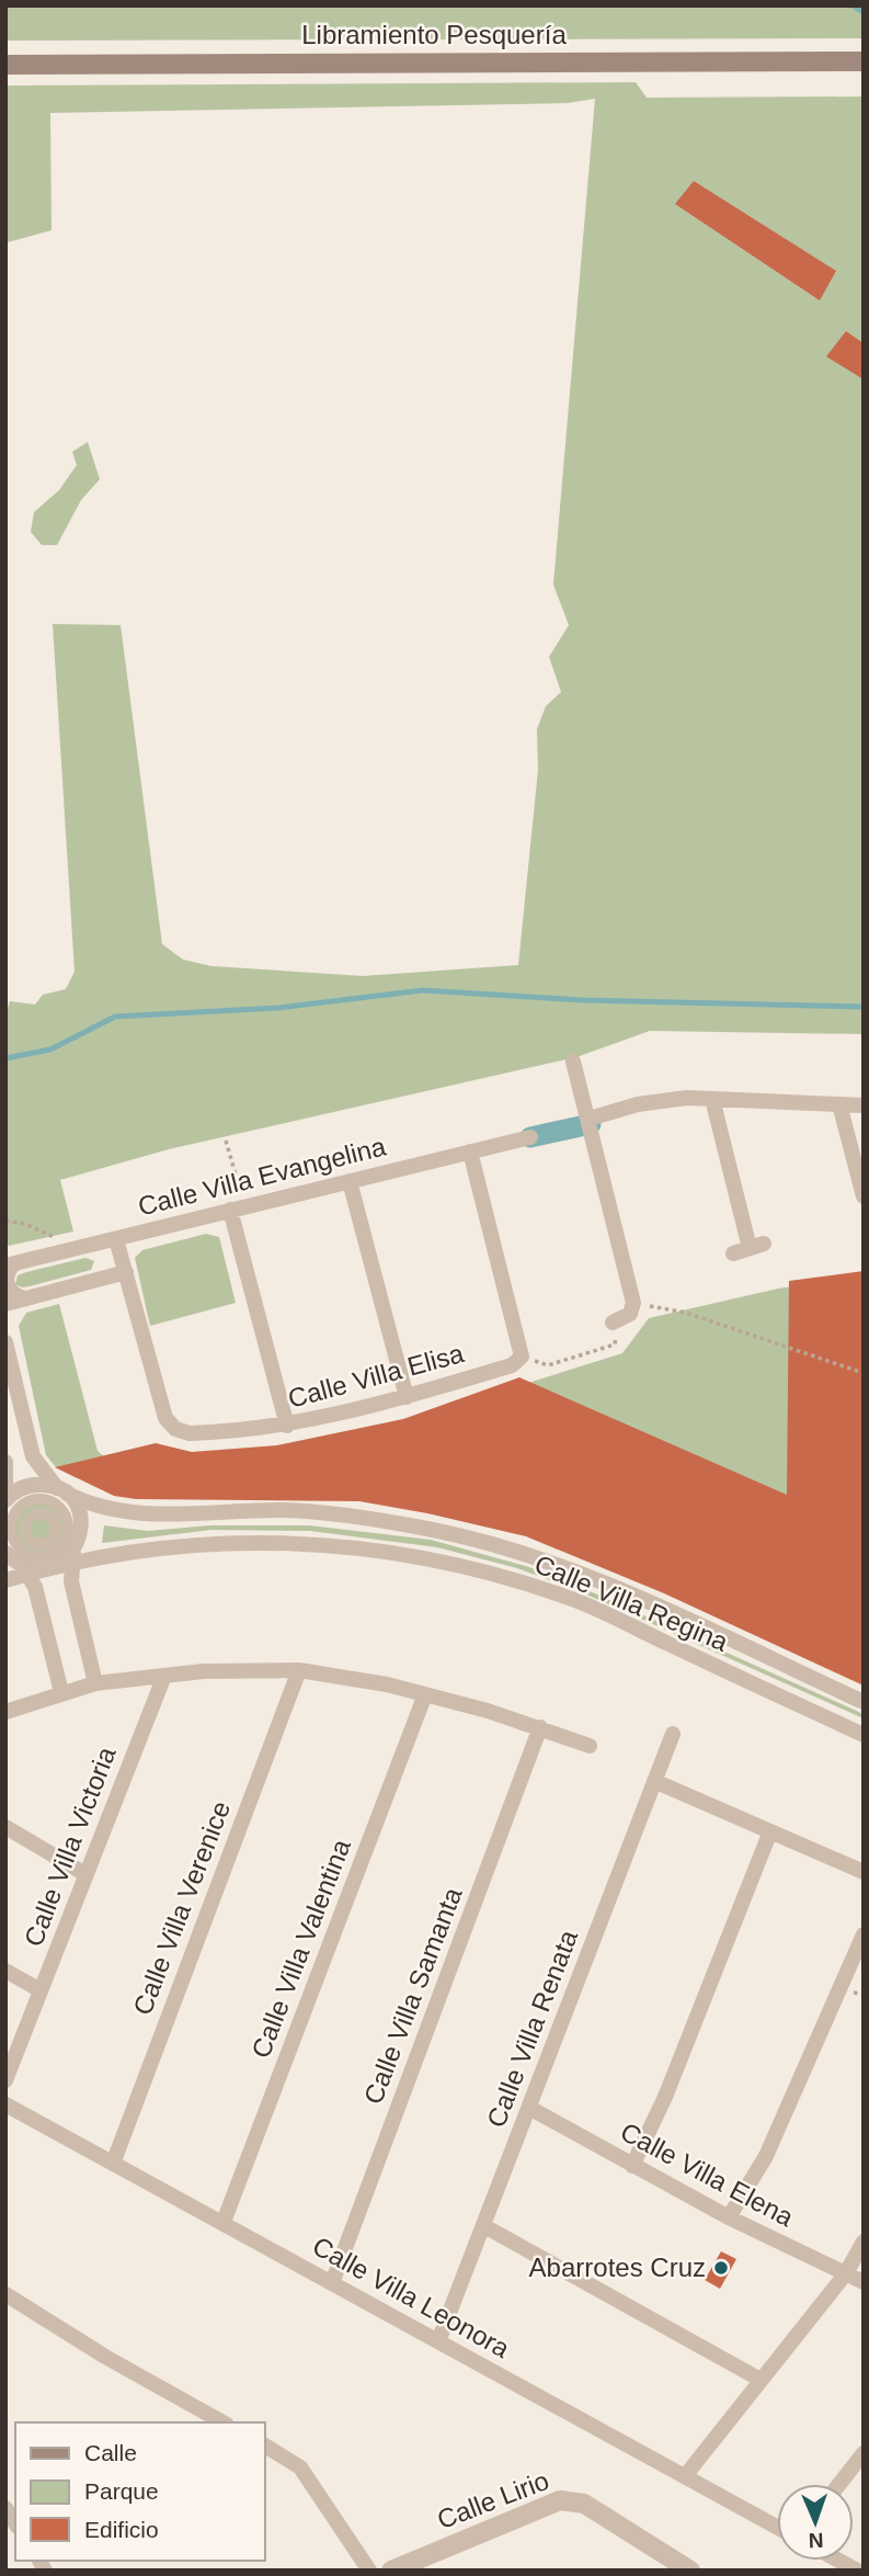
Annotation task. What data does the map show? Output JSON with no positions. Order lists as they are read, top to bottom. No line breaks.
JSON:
{"streets":{"main road":["Libramiento Pesquería"],"street":["Calle Villa Evangelina","Calle Villa Elisa","Calle Villa Regina","Calle Villa Victoria","Calle Villa Verenice","Calle Villa Valentina","Calle Villa Samanta","Calle Villa Renata","Calle Villa Elena","Calle Villa Leonora","Calle Lirio"]},"crossings":[["Calle Villa Evangelina","Calle Villa Elisa"],["Calle Villa Verenice","Calle Villa Leonora"],["Calle Villa Valentina","Calle Villa Leonora"],["Calle Villa Samanta","Calle Villa Leonora"],["Calle Villa Renata","Calle Villa Elena"],["Calle Villa Renata","Calle Villa Leonora"]],"places":["Abarrotes Cruz"],"legend":["Calle","Parque","Edificio"],"north":"bottom"}
